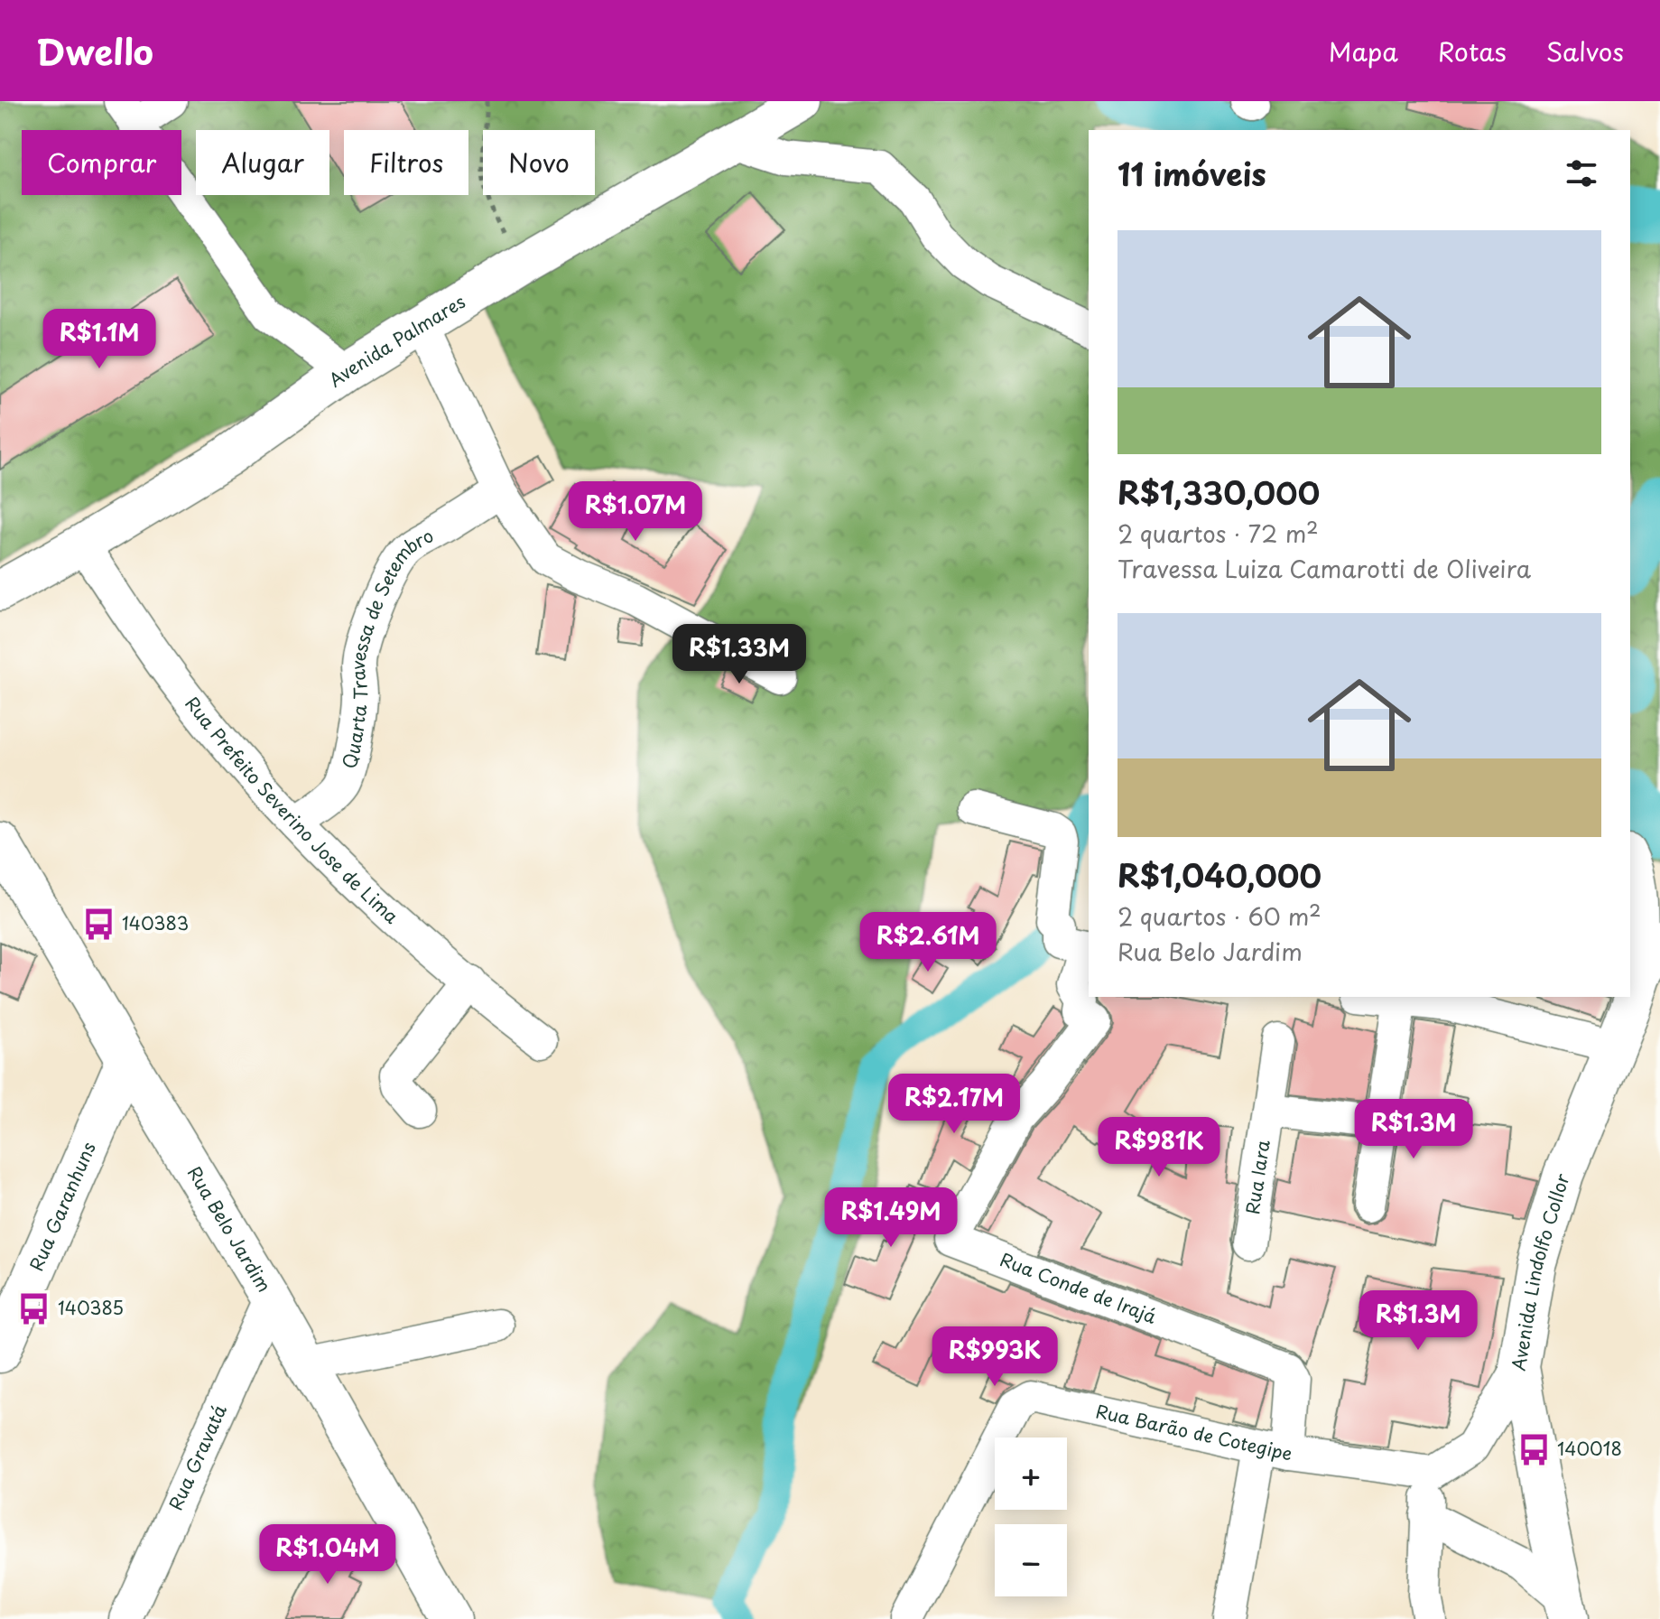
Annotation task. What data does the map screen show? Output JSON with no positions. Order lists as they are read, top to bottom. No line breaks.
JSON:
{"streets":{"main road":["Avenida Palmares","Rua Garanhuns","Rua Belo Jardim","Avenida Lindolfo Collor"],"street":["Quarta Travessa de Setembro","Rua Prefeito Severino Jose de Lima","Rua Iara","Rua Conde de Irajá","Rua Barão de Cotegipe","Rua Gravatá"]},"crossings":[["Avenida Palmares","Rua Prefeito Severino Jose de Lima"],["Quarta Travessa de Setembro","Rua Prefeito Severino Jose de Lima"],["Rua Garanhuns","Rua Belo Jardim"],["Rua Belo Jardim","Rua Gravatá"],["Rua Conde de Irajá","Rua Barão de Cotegipe"]],"places":{"bus stop":["140383","140385","140018"]},"page":{"header":"Dwello","nav":["Mapa","Rotas","Salvos"],"chip":["Comprar","Alugar","Filtros","Novo"],"heading":"11 imóveis","list":[{"name":"R$1,330,000","note":"2 quartos · 72 m² · Travessa Luiza Camarotti de Oliveira"},{"name":"R$1,040,000","note":"2 quartos · 60 m² · Rua Belo Jardim"}],"price":["R$1.1M","R$1.07M","R$1.33M","R$2.61M","R$2.17M","R$1.3M","R$981K","R$1.49M","R$1.3M","R$993K","R$1.04M"],"map_buttons":["+","−"]}}
